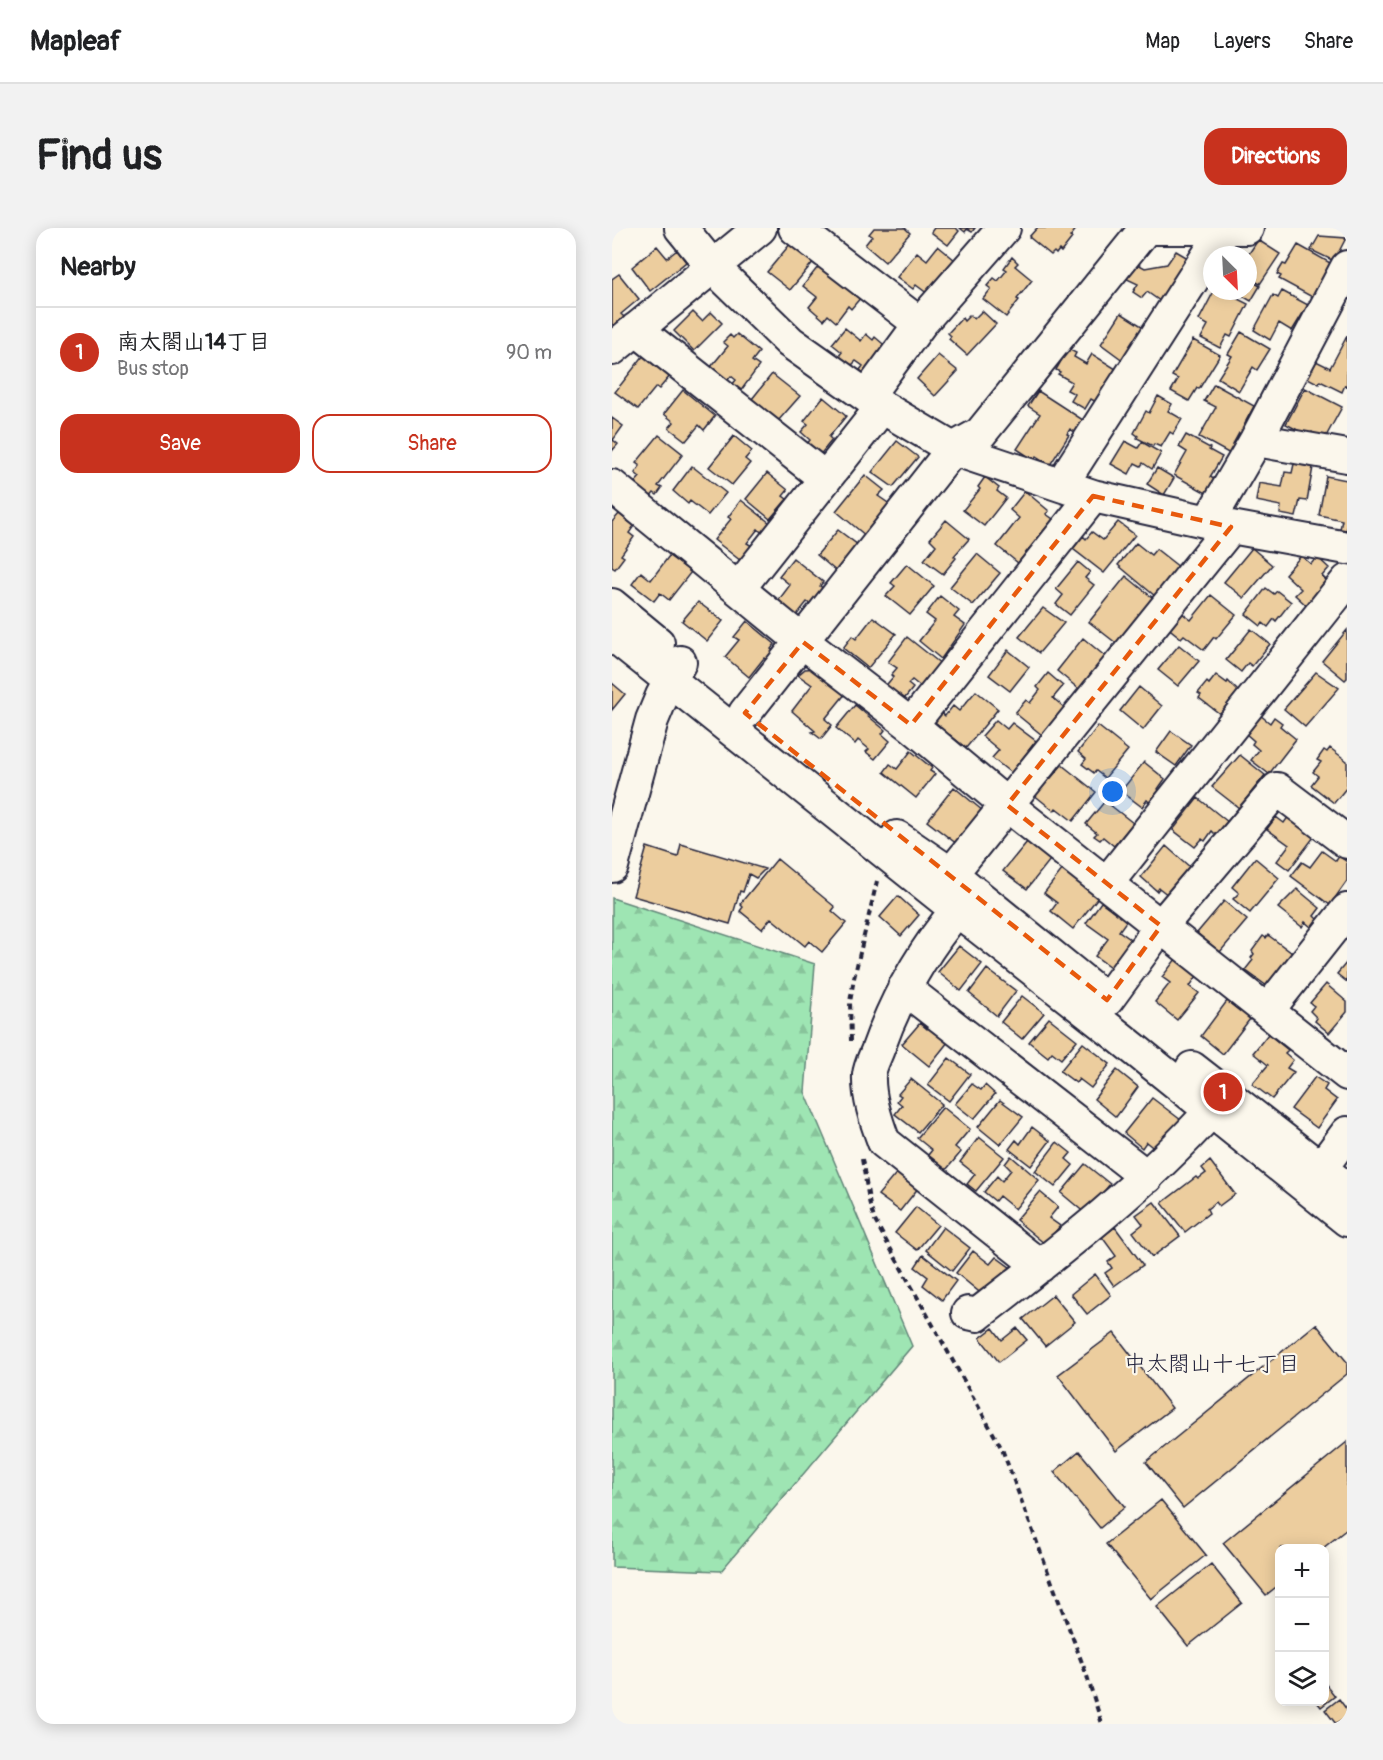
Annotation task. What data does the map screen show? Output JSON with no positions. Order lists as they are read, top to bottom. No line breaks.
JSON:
{"districts":["中太閤山十七丁目"],"north":"bottom right","page":{"header":"Mapleaf","nav":["Map","Layers","Share"],"buttons":["Directions",["Save","Share"]],"title":"Find us","heading":"Nearby","list":[{"mark":"1","name":"南太閤山14丁目","note":"Bus stop","value":"90 m"}],"pins":"1","map_buttons":["+","−"]}}
